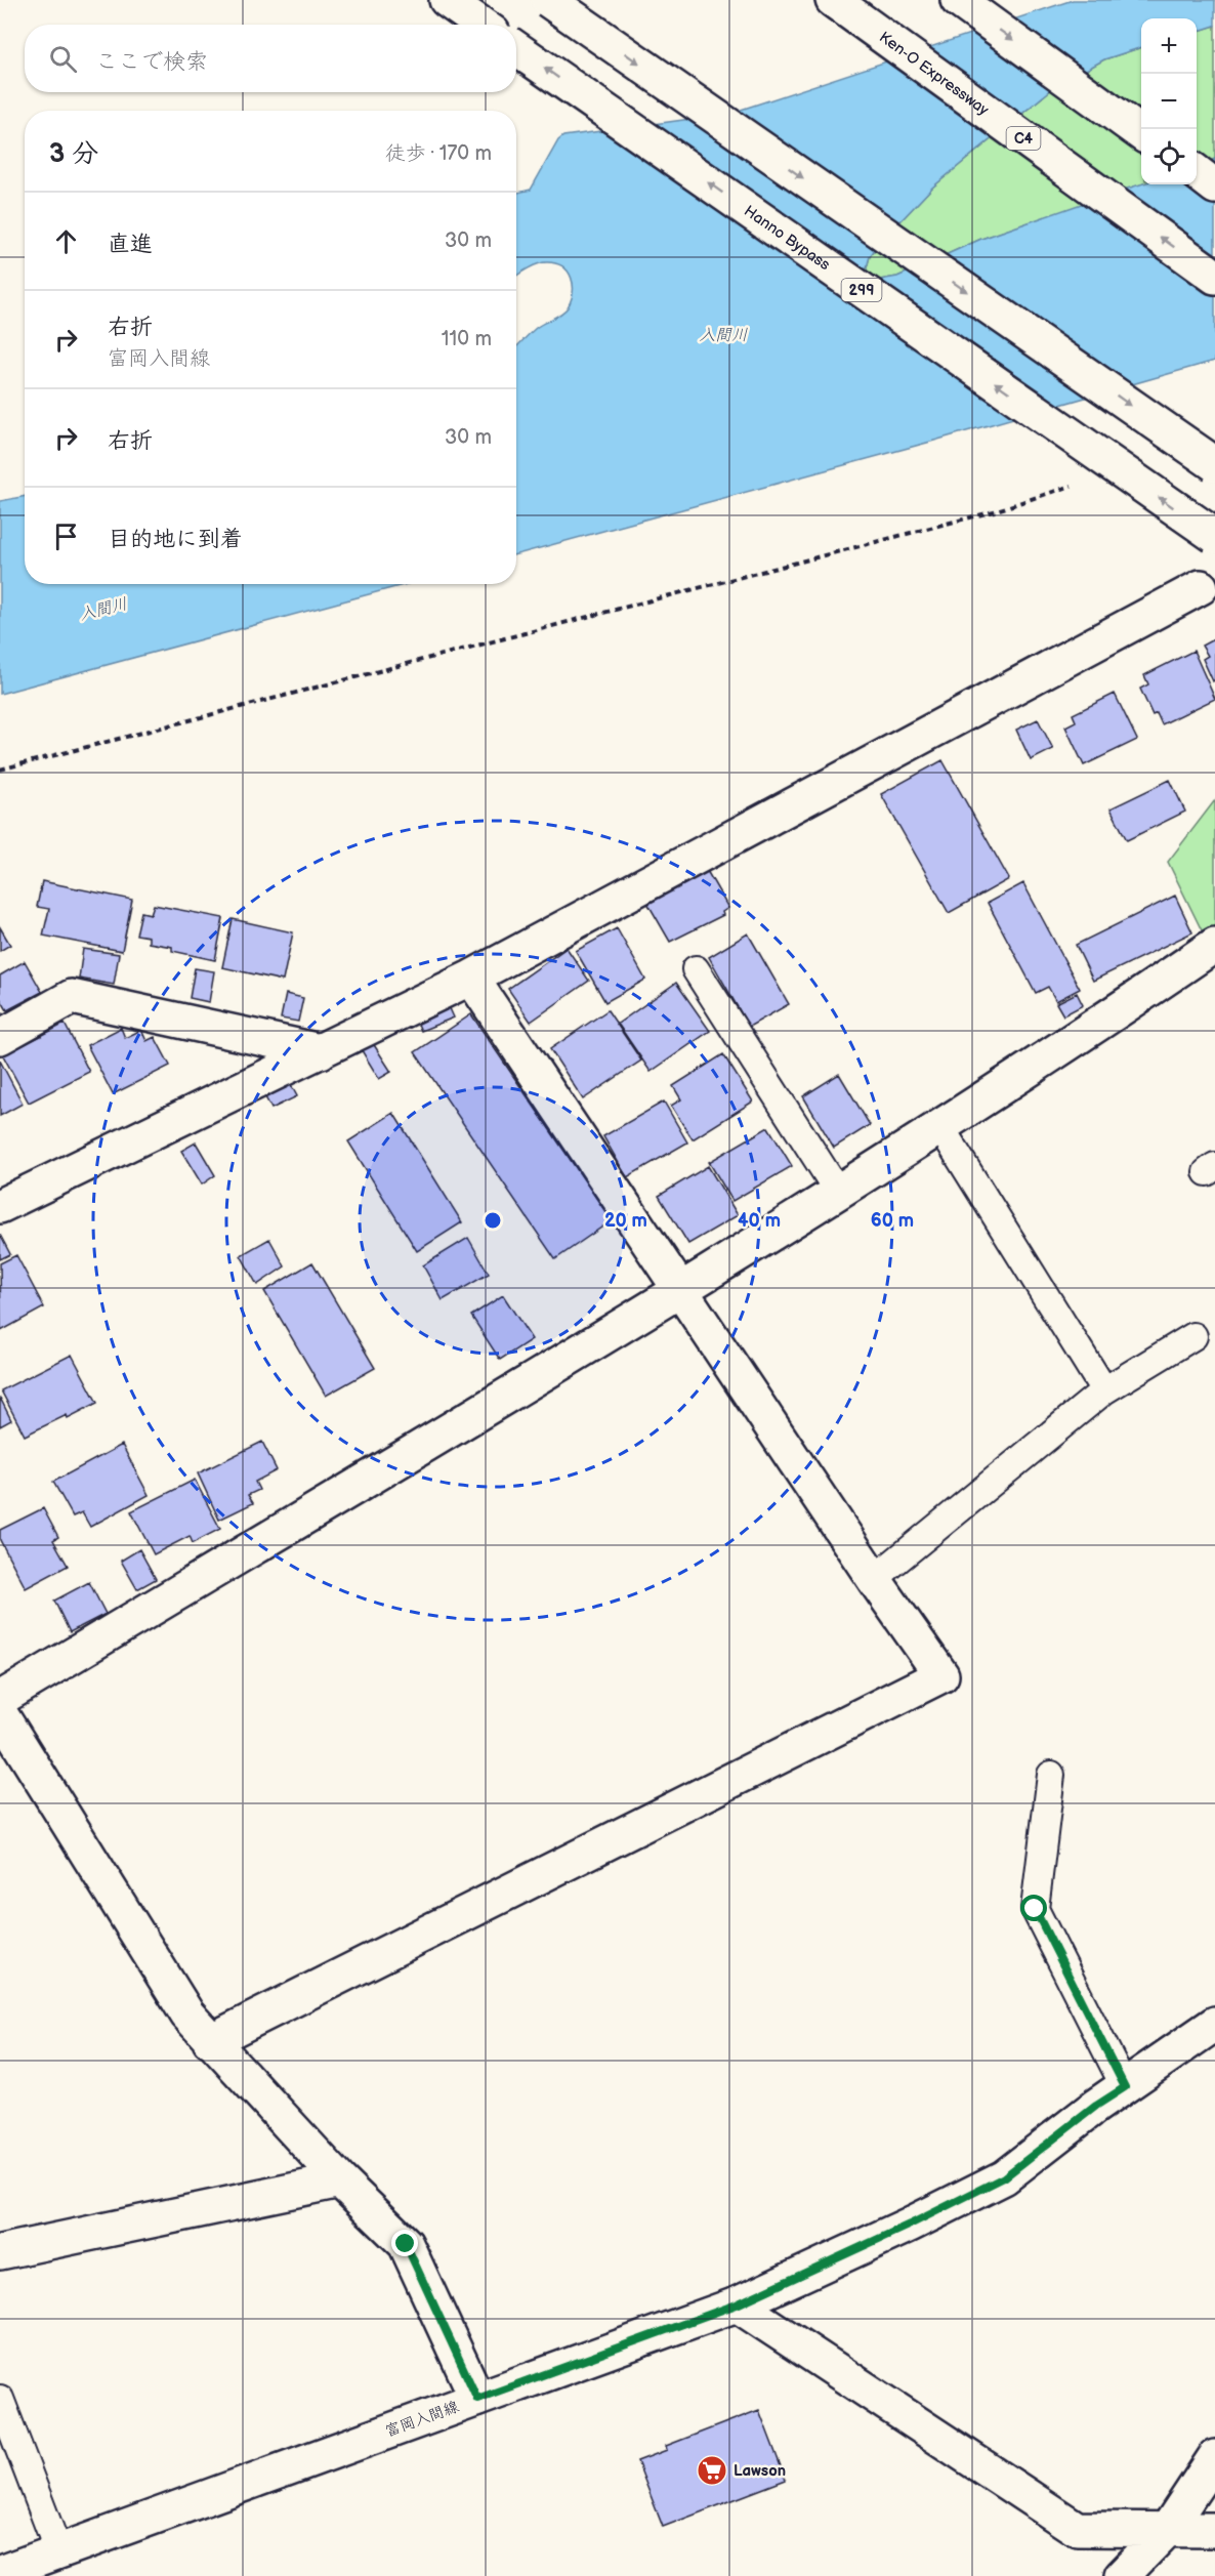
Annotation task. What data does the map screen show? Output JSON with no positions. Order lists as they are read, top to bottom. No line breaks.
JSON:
{"streets":{"main road":["Ken-O Expressway","C4","Hanno Bypass","299","富岡入間線"]},"water":["入間川"],"places":{"supermarket":["Lawson"]},"page":{"map_buttons":["+","−"],"search":"ここで検索","heading":["3 分","徒歩 · 170 m"],"list":[["直進","30 m"],["右折","富岡入間線","110 m"],["右折","30 m"],"目的地に到着"]},"rings":["20 m","40 m","60 m"]}
